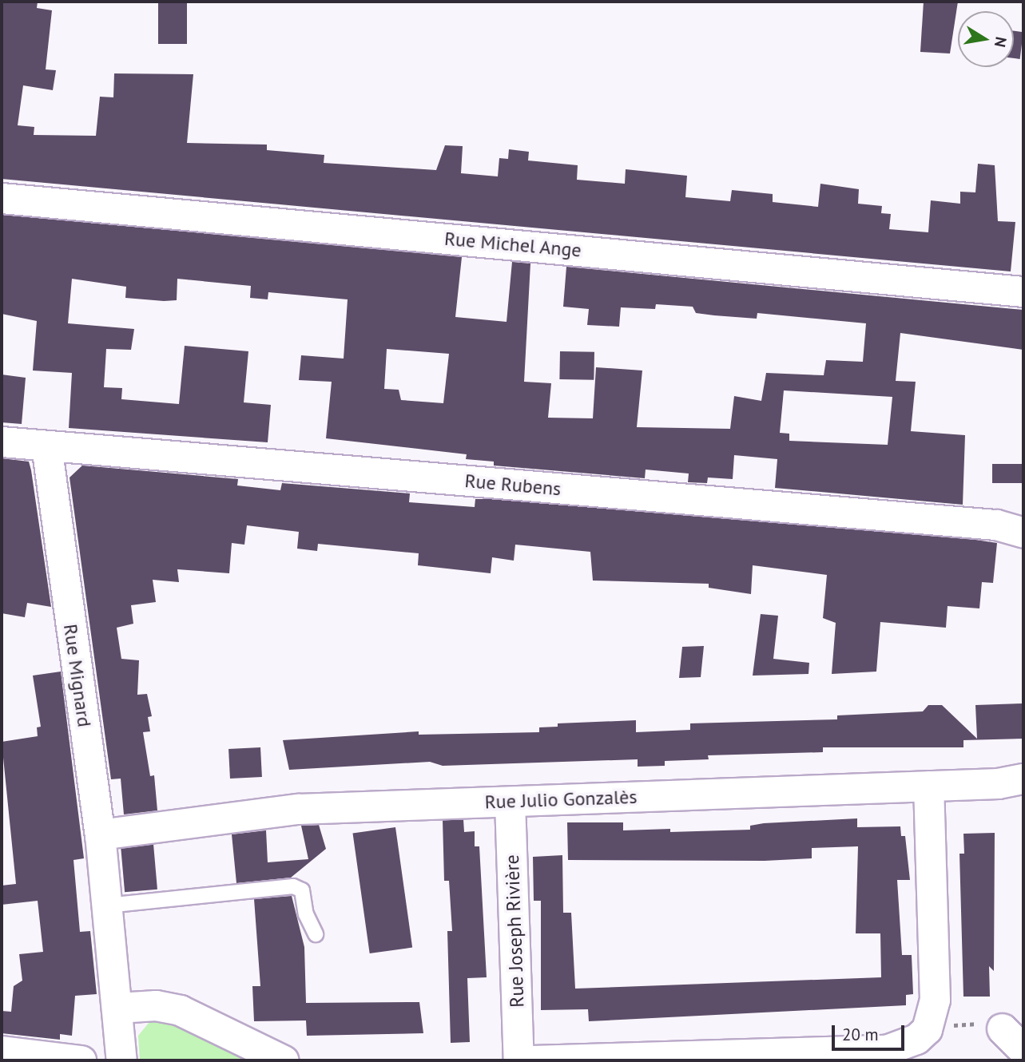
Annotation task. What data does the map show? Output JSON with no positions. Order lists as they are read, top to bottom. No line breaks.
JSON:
{"streets":{"street":["Rue Michel Ange","Rue Rubens","Rue Mignard","Rue Julio Gonzalès","Rue Joseph Rivière"]},"crossings":[["Rue Rubens","Rue Mignard"],["Rue Mignard","Rue Julio Gonzalès"],["Rue Julio Gonzalès","Rue Joseph Rivière"]],"scale_bar":"20 m","north":"right"}
